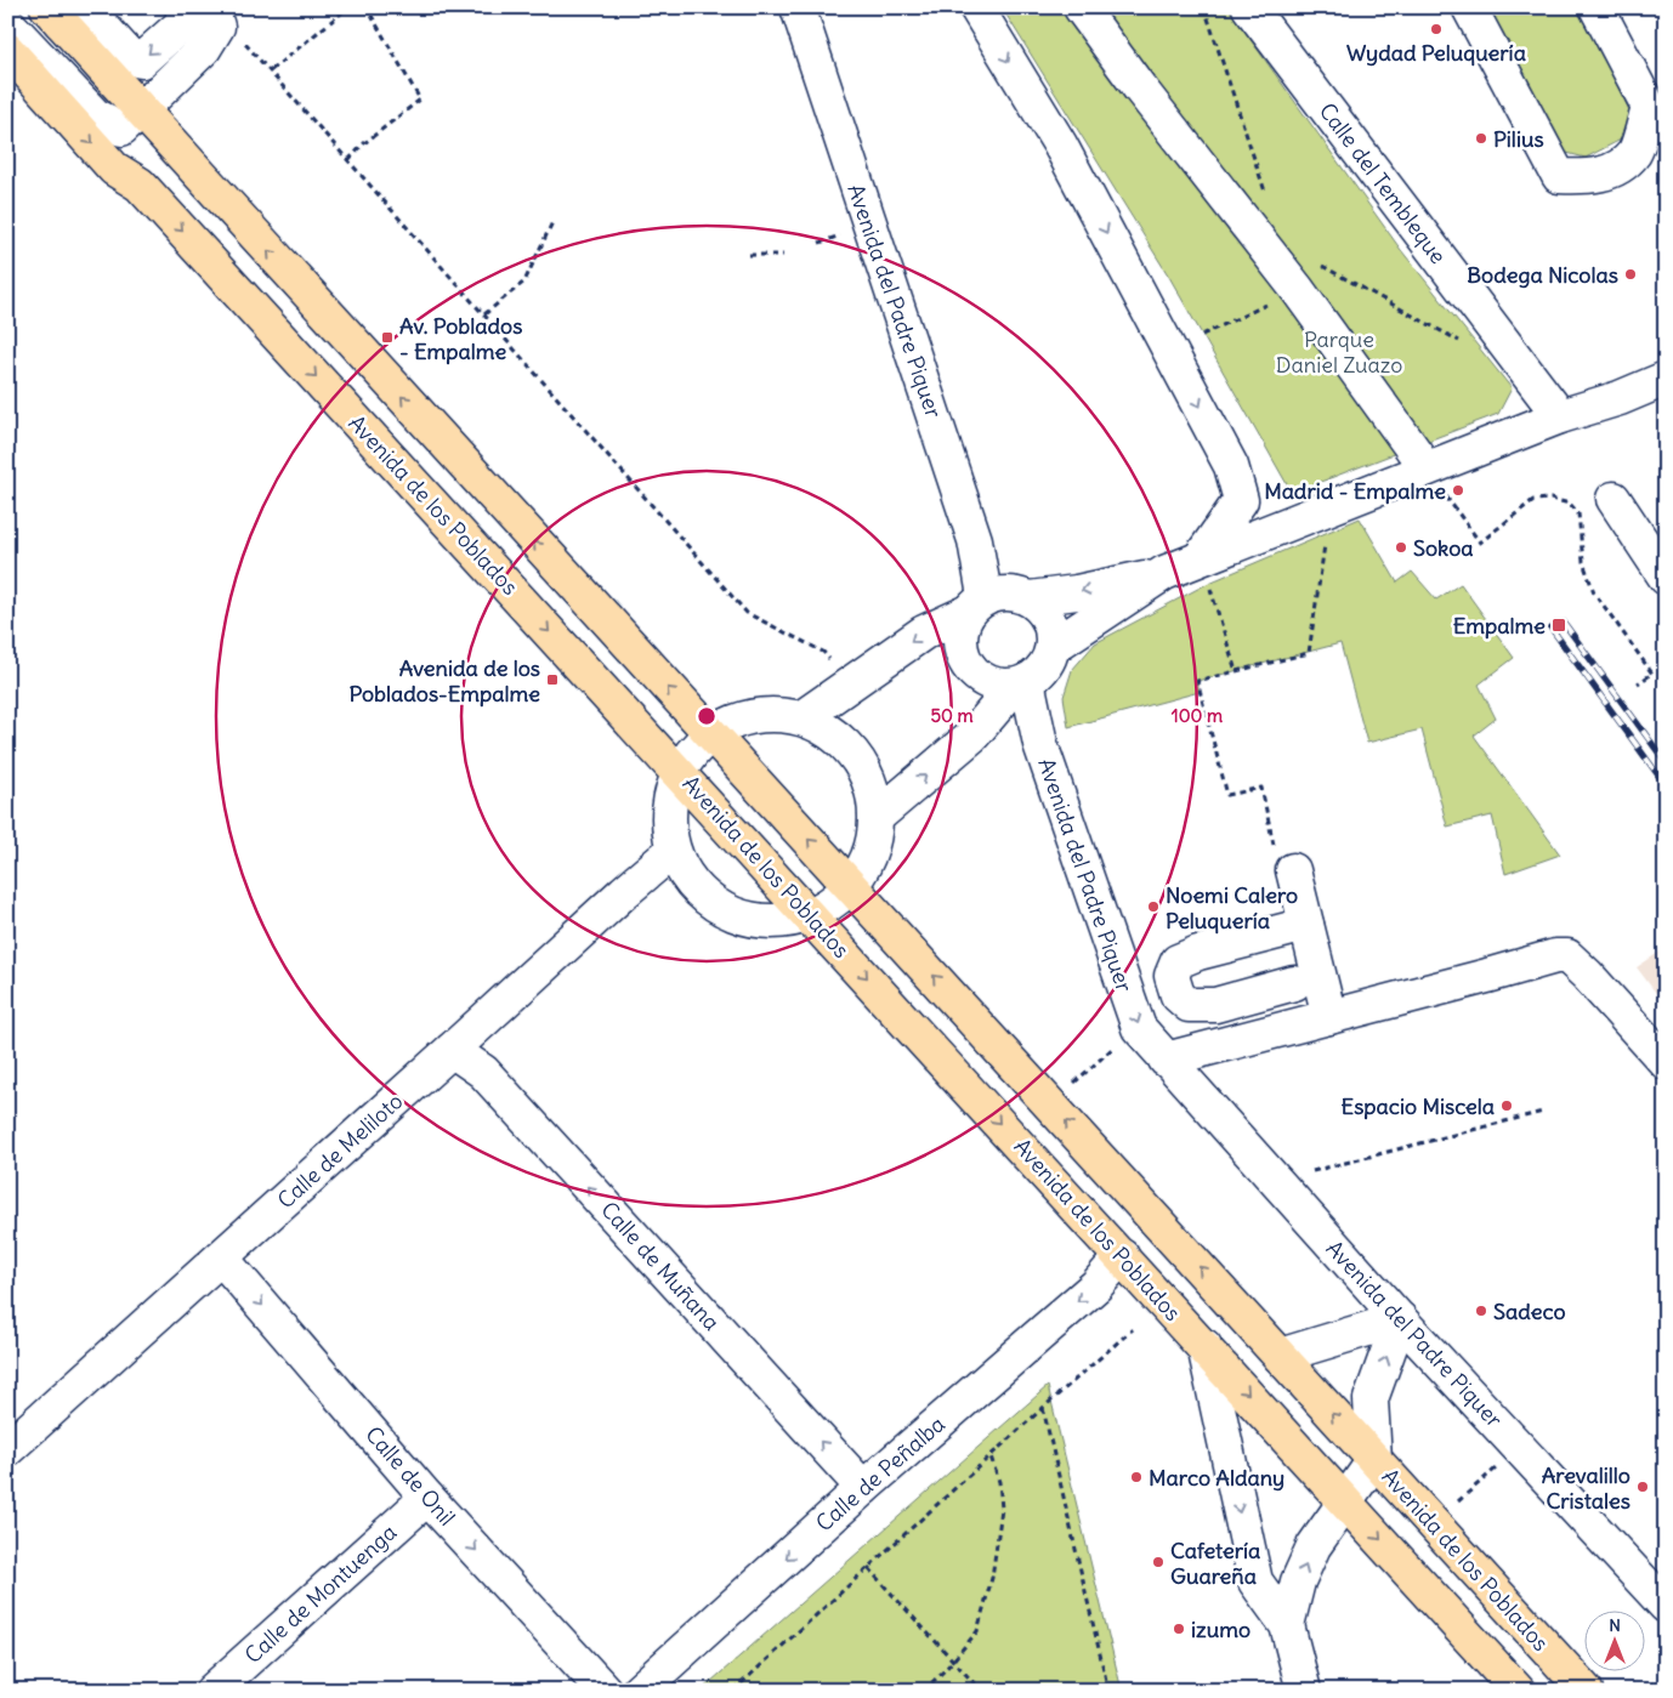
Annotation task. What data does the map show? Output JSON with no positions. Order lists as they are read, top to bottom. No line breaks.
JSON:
{"streets":{"main road":["Avenida de los Poblados"],"street":["Calle del Tembleque","Avenida del Padre Piquer","Calle de Meliloto","Calle de Muñana","Calle de Peñalba","Calle de Onil","Calle de Montuenga"]},"crossings":[["Avenida de los Poblados","Calle de Peñalba"],["Calle de Meliloto","Calle de Muñana"],["Calle de Meliloto","Calle de Onil"],["Calle de Muñana","Calle de Peñalba"],["Calle de Onil","Calle de Montuenga"]],"one_way":["Calle de Muñana","Calle de Peñalba","Calle de Onil"],"parks":["Parque Daniel Zuazo"],"places":{"other":["Wydad Peluquería","Pilius","Bodega Nicolas","Madrid - Empalme","Sokoa","Noemi Calero Peluquería","Espacio Miscela","Sadeco","Marco Aldany","Arevalillo Cristales","Cafetería Guareña","izumo"],"transit":["Av. Poblados - Empalme","Empalme","Avenida de los Poblados-Empalme"]},"north":"top","rings":["50 m","100 m"]}
